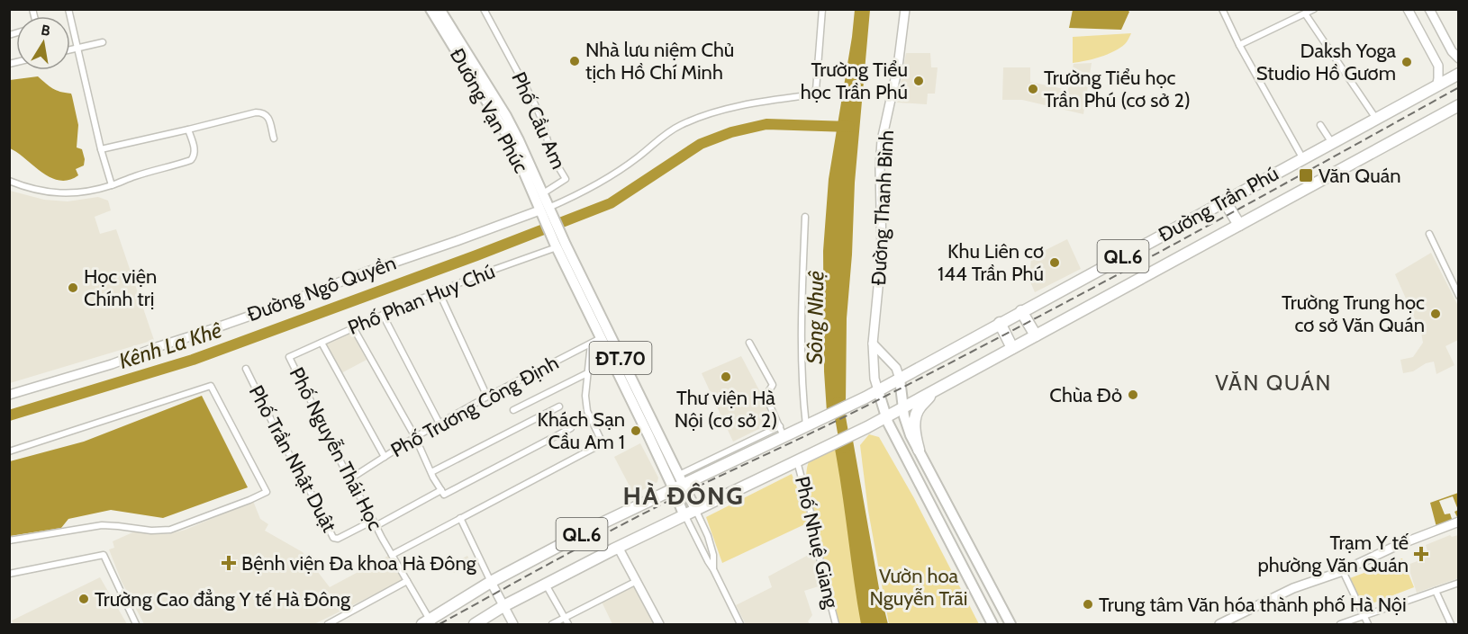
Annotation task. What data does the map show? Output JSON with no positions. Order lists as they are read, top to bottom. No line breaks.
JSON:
{"streets":{"highway":["Đường Trần Phú","QL.6"],"main road":["Đường Vạn Phúc","ĐT.70"],"street":["Phố Cầu Am","Đường Thanh Bình","Đường Ngô Quyền","Phố Phan Huy Chú","Phố Trương Công Định","Phố Nguyễn Thái Học","Phố Trần Nhật Duật","Phố Nhuệ Giang"]},"crossings":[["Đường Vạn Phúc","Phố Cầu Am"],["Đường Vạn Phúc","Đường Ngô Quyền"],["Đường Vạn Phúc","ĐT.70"],["Đường Trần Phú","Đường Thanh Bình"],["Đường Trần Phú","QL.6"],["Đường Trần Phú","Phố Nhuệ Giang"],["QL.6","ĐT.70"],["QL.6","Phố Nguyễn Thái Học"],["QL.6","Phố Nhuệ Giang"],["Đường Ngô Quyền","ĐT.70"],["Phố Phan Huy Chú","ĐT.70"],["Phố Phan Huy Chú","Phố Nguyễn Thái Học"],["ĐT.70","Phố Trương Công Định"],["Phố Trương Công Định","Phố Nguyễn Thái Học"],["Phố Nguyễn Thái Học","Phố Trần Nhật Duật"]],"districts":["VĂN QUÁN","HÀ ĐÔNG"],"water":["Sông Nhuệ","Kênh La Khê"],"parks":["Vườn hoa Nguyễn Trãi"],"places":{"other":["Nhà lưu niệm Chủ tịch Hồ Chí Minh","Daksh Yoga Studio Hồ Gươm","Trường Tiểu học Trần Phú","Trường Tiểu học Trần Phú (cơ sở 2)","Khu Liên cơ 144 Trần Phú","Học viện Chính trị","Trường Trung học cơ sở Văn Quán","Thư viện Hà Nội (cơ sở 2)","Chùa Đỏ","Khách Sạn Cầu Am 1","Trường Cao đẳng Y tế Hà Đông","Trung tâm Văn hóa thành phố Hà Nội"],"transit":["Văn Quán"],"health":["Trạm Y tế phường Văn Quán","Bệnh viện Đa khoa Hà Đông"]},"north":"top"}
